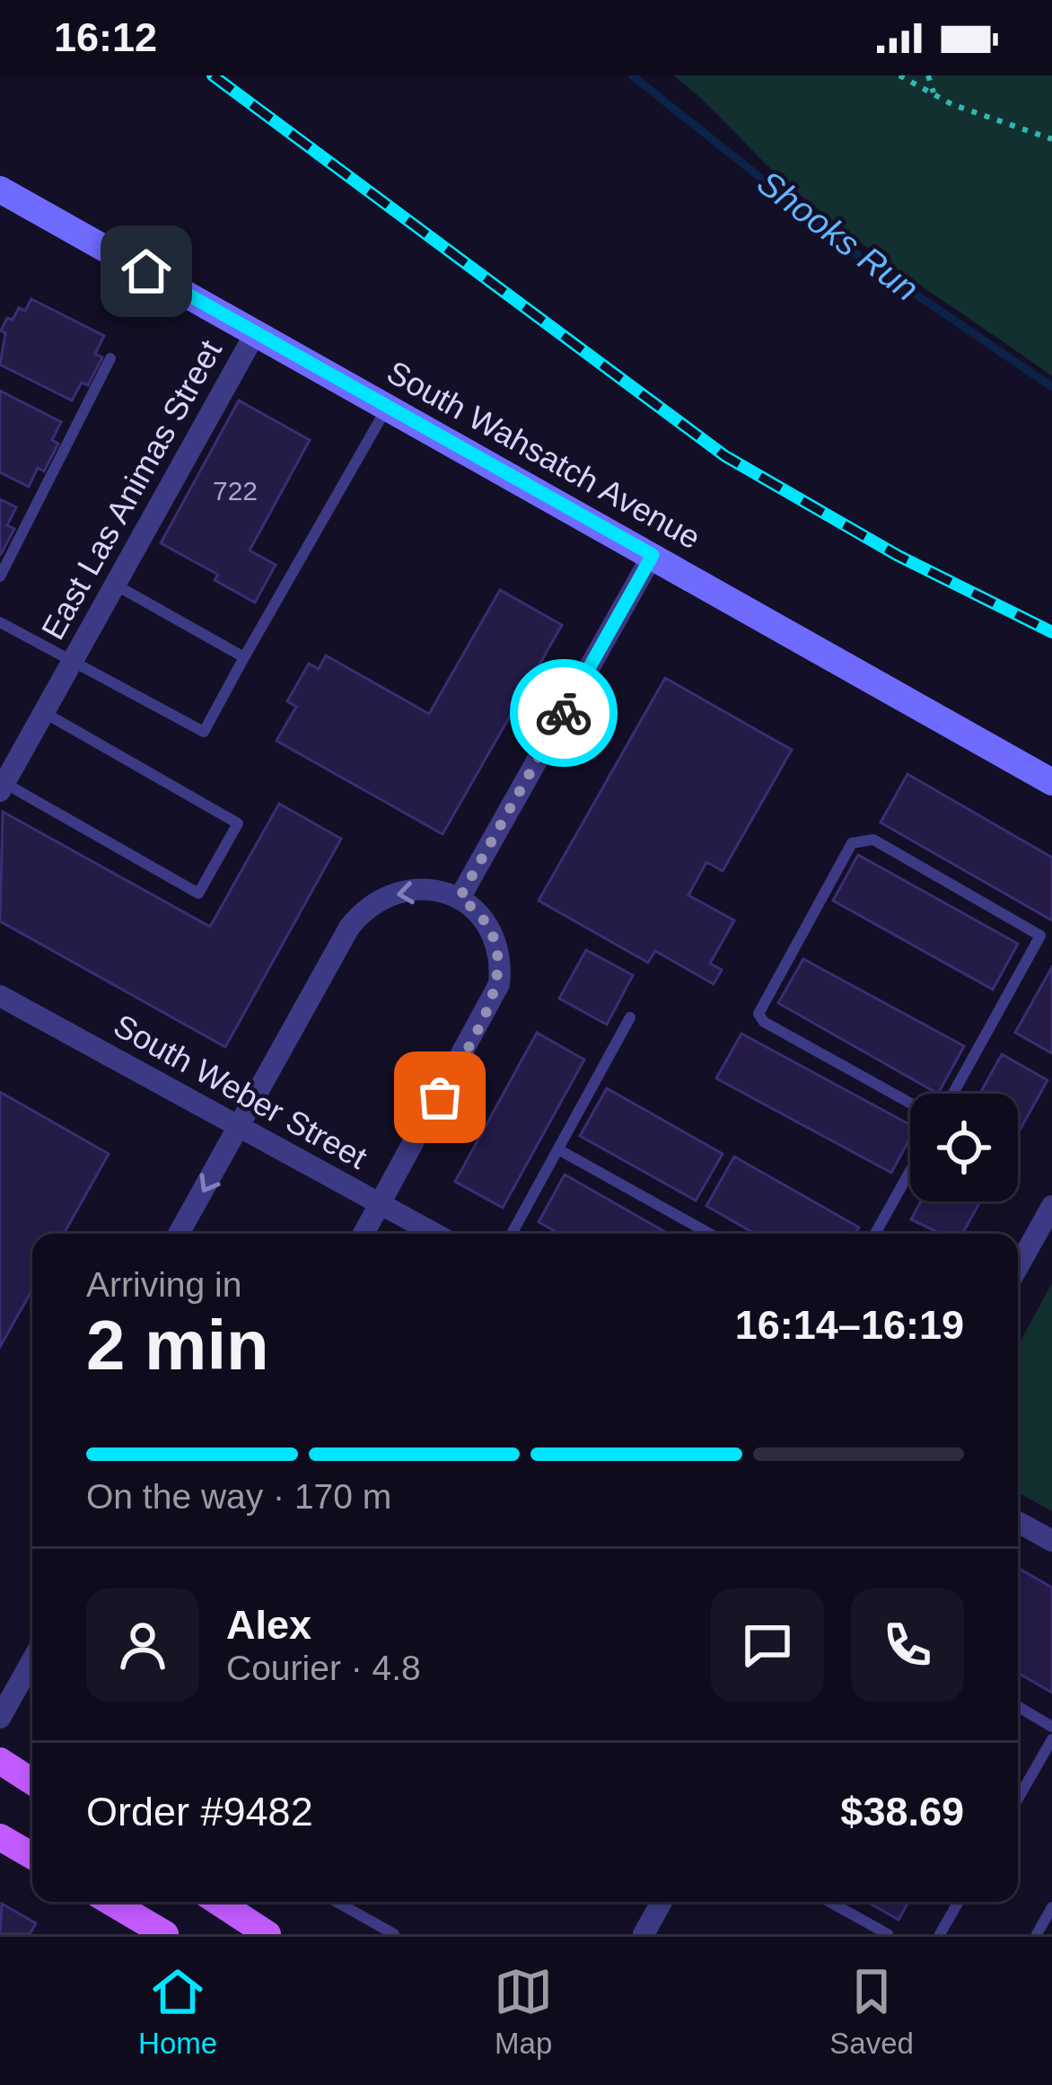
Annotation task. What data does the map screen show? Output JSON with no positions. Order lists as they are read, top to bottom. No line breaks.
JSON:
{"streets":{"main road":["South Wahsatch Avenue"],"street":["East Las Animas Street","South Weber Street"]},"crossings":[["South Wahsatch Avenue","East Las Animas Street"]],"water":["Shooks Run"],"house_numbers":["722"],"page":{"status":"16:12","heading":["2 min","Arriving in","16:14–16:19"],"panel":["Alex","Courier · 4.8","Order #9482","$38.69"],"bar":"On the way · 170 m","tabs":["Home","Map","Saved"]}}
